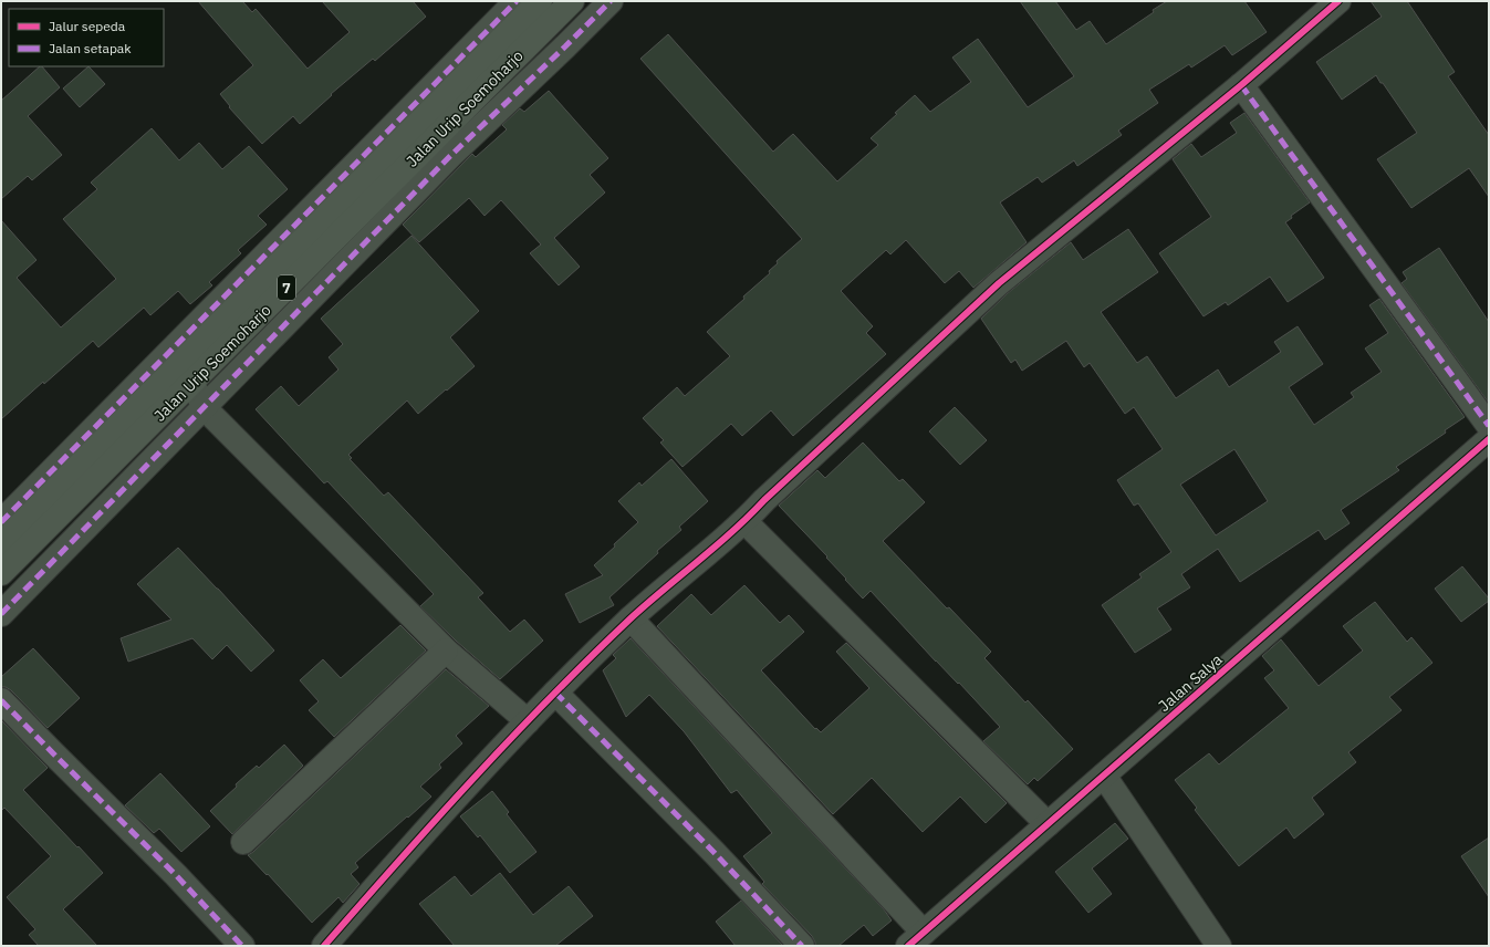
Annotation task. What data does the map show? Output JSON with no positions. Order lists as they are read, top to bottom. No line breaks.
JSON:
{"streets":{"highway":["Jalan Urip Soemoharjo","7"],"street":["Jalan Salya"]},"legend":["Jalur sepeda","Jalan setapak"]}
